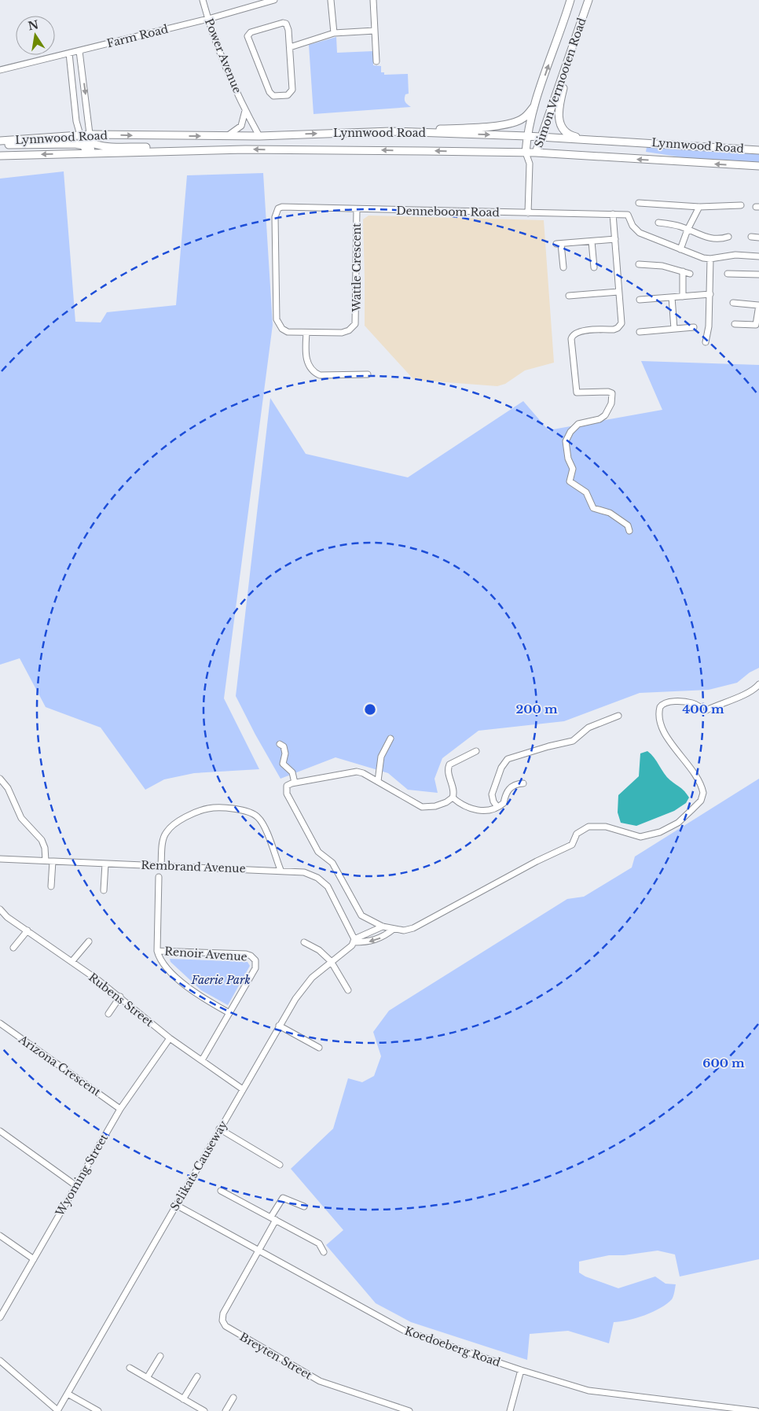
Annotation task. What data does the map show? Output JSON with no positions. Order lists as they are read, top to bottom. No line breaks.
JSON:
{"streets":{"main road":["Simon Vermooten Road","Lynnwood Road"],"street":["Farm Road","Power Avenue","Denneboom Road","Wattle Crescent","Rembrand Avenue","Renoir Avenue","Rubens Street","Arizona Crescent","Selikats Causeway","Wyoming Street","Koedoeberg Road","Breyten Street"]},"crossings":[["Farm Road","Power Avenue"],["Power Avenue","Lynnwood Road"],["Simon Vermooten Road","Lynnwood Road"],["Simon Vermooten Road","Denneboom Road"],["Denneboom Road","Wattle Crescent"],["Rembrand Avenue","Selikats Causeway"],["Renoir Avenue","Rubens Street"],["Rubens Street","Selikats Causeway"],["Rubens Street","Wyoming Street"],["Arizona Crescent","Wyoming Street"],["Selikats Causeway","Koedoeberg Road"],["Koedoeberg Road","Breyten Street"]],"parks":["Faerie Park"],"north":"top","rings":["200 m","400 m","600 m"]}
